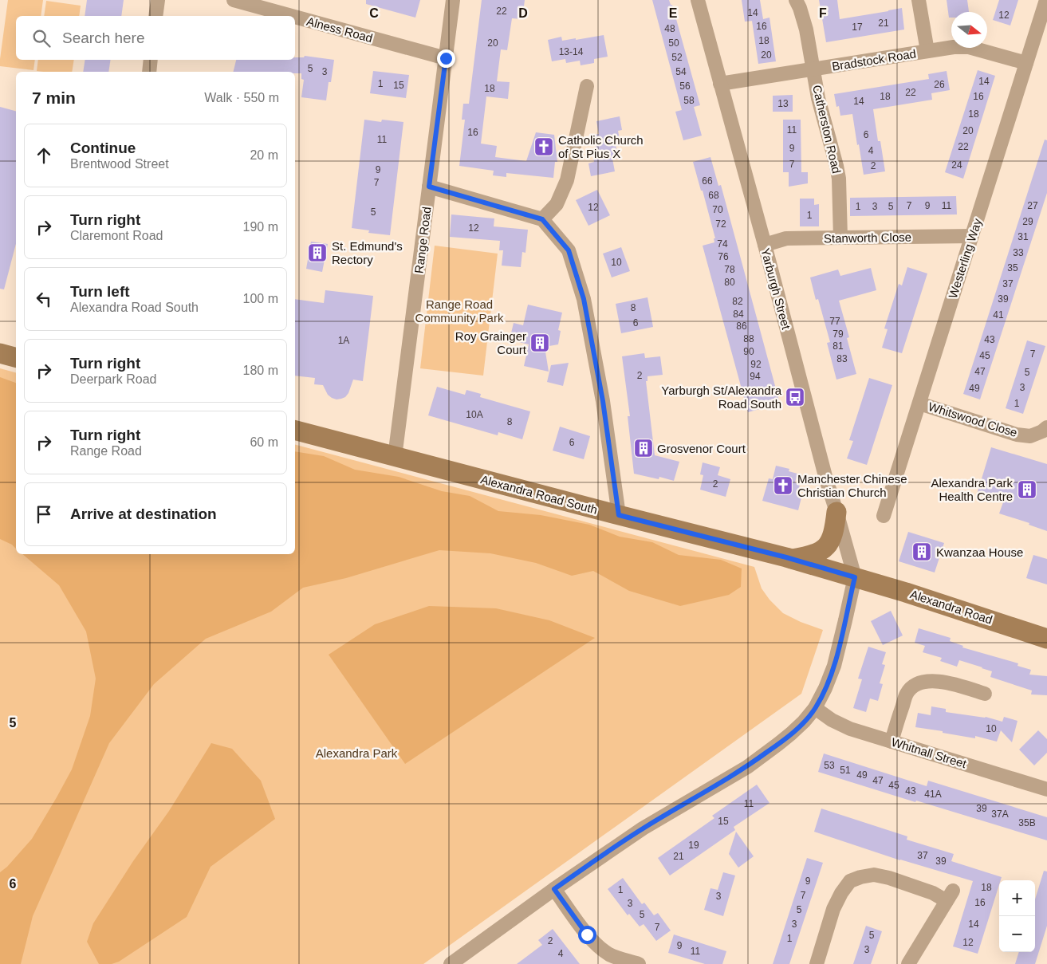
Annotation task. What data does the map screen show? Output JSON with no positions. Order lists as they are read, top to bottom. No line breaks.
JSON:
{"streets":{"street":["Alness Road","Bradstock Road","Catherston Road","Stanworth Close","Range Road","Westerling Way","Yarburgh Street","Whitswood Close","Alexandra Road South","Alexandra Road","Whitnall Street"]},"crossings":[["Alness Road","Range Road"],["Bradstock Road","Catherston Road"],["Bradstock Road","Westerling Way"],["Bradstock Road","Yarburgh Street"],["Catherston Road","Stanworth Close"],["Stanworth Close","Westerling Way"],["Stanworth Close","Yarburgh Street"],["Range Road","Alexandra Road South"],["Westerling Way","Whitswood Close"],["Yarburgh Street","Alexandra Road South"],["Yarburgh Street","Alexandra Road"],["Alexandra Road South","Alexandra Road"]],"parks":["Range Road Community Park","Alexandra Park"],"places":{"church":["Catholic Church of St Pius X","Manchester Chinese Christian Church"],"building":["St. Edmund's Rectory","Roy Grainger Court","Grosvenor Court","Alexandra Park Health Centre","Kwanzaa House"],"bus stop":["Yarburgh St/Alexandra Road South"]},"house_numbers":["22","14","12","21","16","17","48","18","20","50","13-14","20","52","5","3","54","14","1","26","15","56","18","22","18","16","58","14","13","18","11","20","16","6","11","22","9","4","7","24","2","9","66","7","68","7","9","11","27","1","3","5","12","70","5","1","29","72","12","31","74","33","76","10","35","78","80","37","39","82","8","84","41","77","6","86","79","88","43","1A","81","90","7","45","83","92","47","5","2","94","3","49","1","10A","8","6","2","10","53","51","49","47","45","43","41A","11","39","37A","15","35B","19","37","21","39","9","18","1","7","3","16","3","5","5","3","14","7","5","1","2","12","9","3","11","4"],"north":"right","page":{"search":"Search here","heading":["7 min","Walk · 550 m"],"list":[["Continue","Brentwood Street","20 m"],["Turn right","Claremont Road","190 m"],["Turn left","Alexandra Road South","100 m"],["Turn right","Deerpark Road","180 m"],["Turn right","Range Road","60 m"],"Arrive at destination"],"map_buttons":["+","−"]},"grid":{"columns":["C","D","E","F"],"rows":["5","6"]}}
